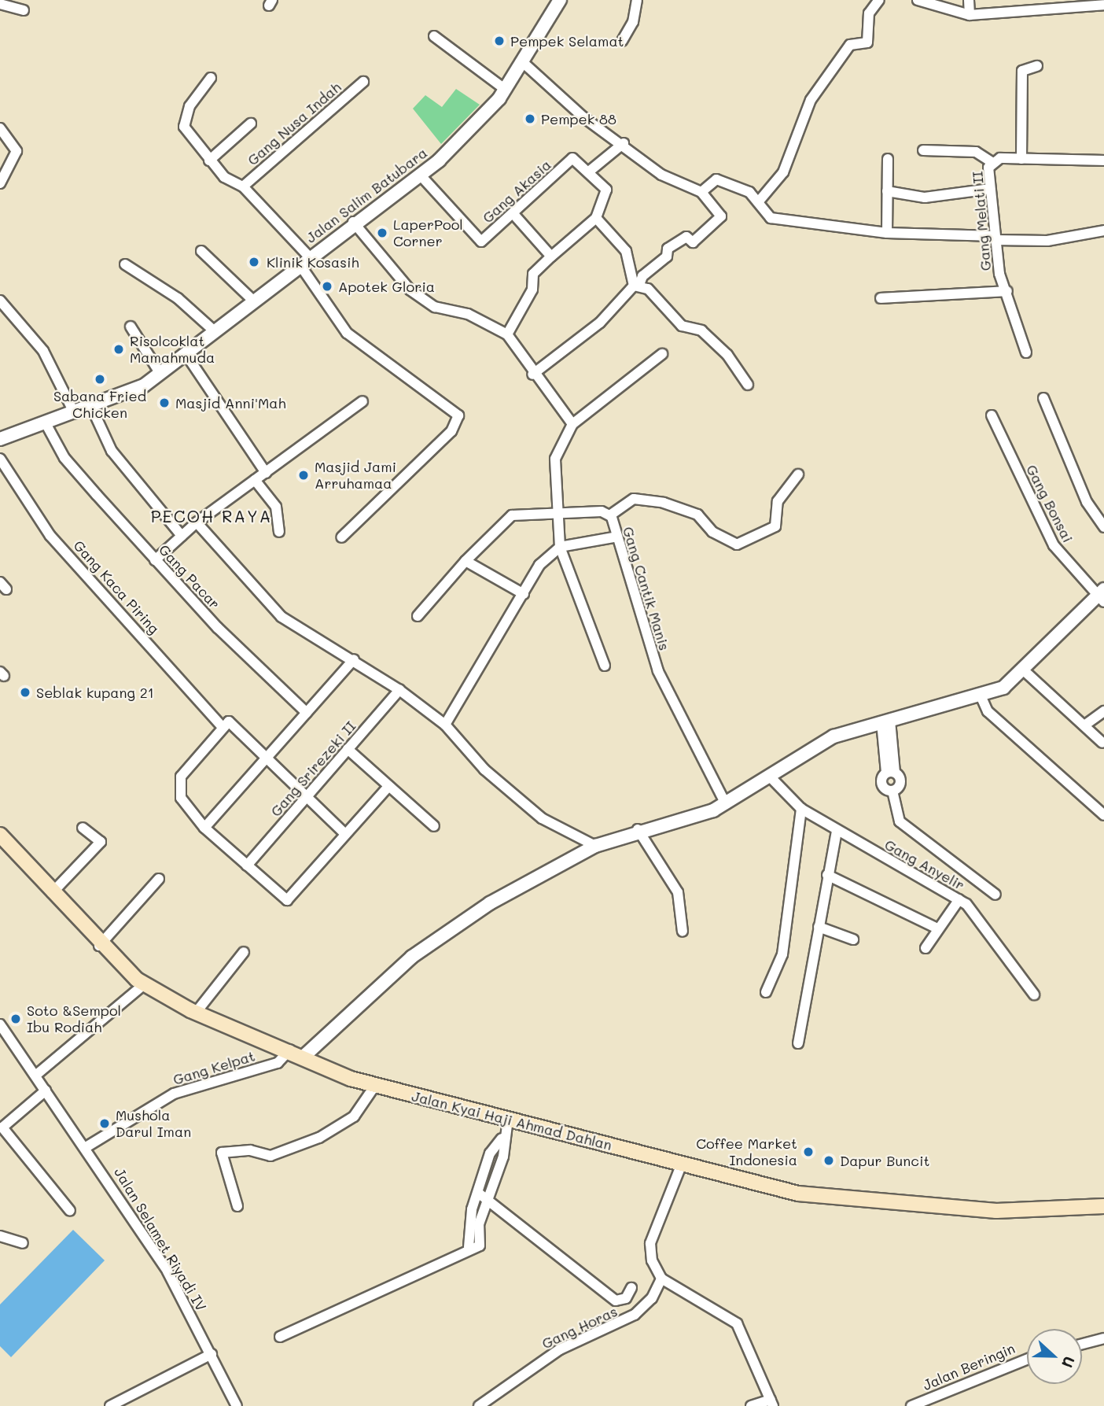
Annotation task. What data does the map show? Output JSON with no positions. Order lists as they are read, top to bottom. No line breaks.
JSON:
{"streets":{"main road":["Jalan Kyai Haji Ahmad Dahlan"],"street":["Gang Nusa Indah","Gang Akasia","Jalan Salim Batubara","Gang Melati II","Gang Bonsai","Gang Pacar","Gang Kaca Piring","Gang Cantik Manis","Gang Srirezeki II","Gang Anyelir","Gang Kelpat","Jalan Selamet Riyadi IV","Gang Horas","Jalan Beringin"]},"crossings":[["Gang Akasia","Jalan Salim Batubara"],["Jalan Salim Batubara","Gang Pacar"],["Gang Kelpat","Jalan Kyai Haji Ahmad Dahlan"],["Gang Kelpat","Jalan Selamet Riyadi IV"]],"districts":["PECOH RAYA"],"places":["Pempek Selamat","Pempek 88","LaperPool Corner","Klinik Kosasih","Apotek Gloria","Risolcoklat Mamahmuda","Sabana Fried Chicken","Masjid Anni'Mah","Masjid Jami Arruhamaa","Seblak kupang 21","Soto &Sempol Ibu Rodiah","Mushola Darul Iman","Coffee Market Indonesia","Dapur Buncit"],"north":"right"}
